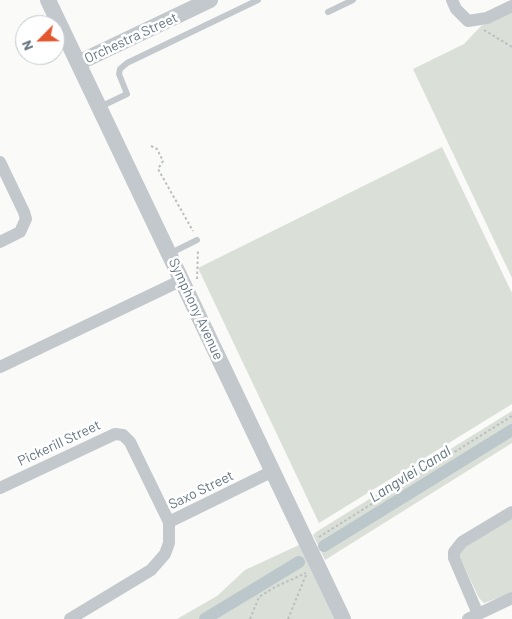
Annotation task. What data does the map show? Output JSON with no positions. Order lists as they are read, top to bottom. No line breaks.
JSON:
{"streets":{"street":["Orchestra Street","Symphony Avenue","Pickerill Street","Saxo Street"]},"crossings":[["Orchestra Street","Symphony Avenue"],["Symphony Avenue","Saxo Street"],["Pickerill Street","Saxo Street"]],"water":["Langvlei Canal"],"north":"bottom left"}
